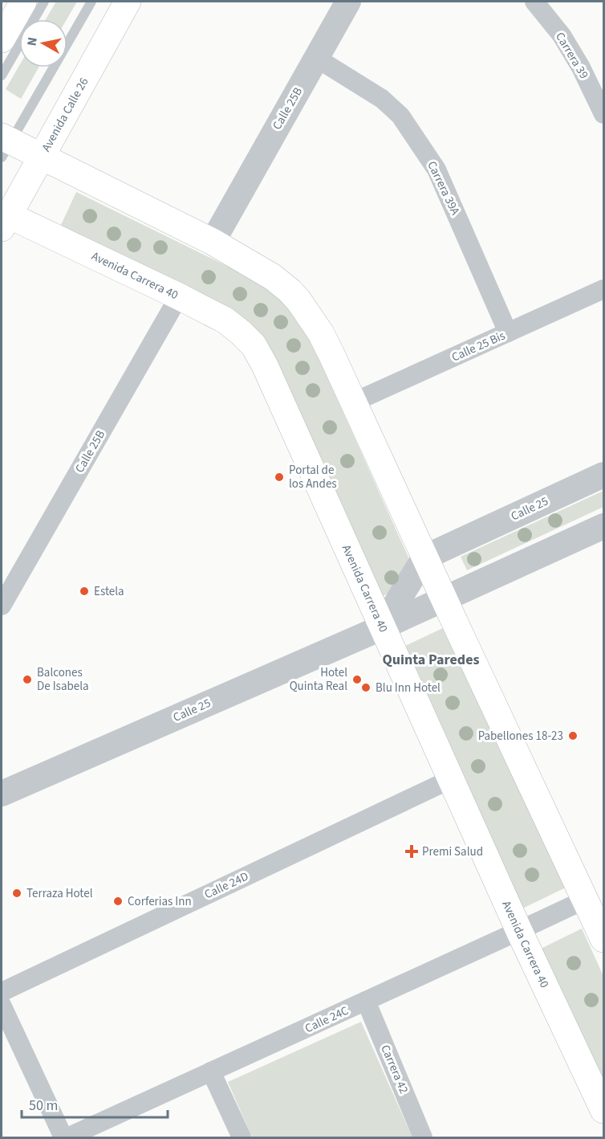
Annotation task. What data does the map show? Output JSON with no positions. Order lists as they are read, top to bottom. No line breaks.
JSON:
{"streets":{"main road":["Avenida Calle 26","Avenida Carrera 40"],"street":["Carrera 39","Calle 25B","Carrera 39A","Calle 25 Bis","Calle 25","Calle 24D","Calle 24C","Carrera 42"]},"crossings":[["Calle 25B","Carrera 39A"],["Calle 25B","Avenida Carrera 40"],["Avenida Calle 26","Avenida Carrera 40"],["Carrera 39A","Calle 25 Bis"],["Avenida Carrera 40","Calle 25"],["Avenida Carrera 40","Calle 24D"],["Avenida Carrera 40","Calle 24C"],["Calle 24C","Carrera 42"]],"districts":["Quinta Paredes"],"places":{"other":["Portal de los Andes","Estela","Balcones De Isabela","Hotel Quinta Real","Blu Inn Hotel","Pabellones 18-23","Terraza Hotel","Corferias Inn"],"health":["Premi Salud"]},"scale_bar":"50 m","north":"left"}
